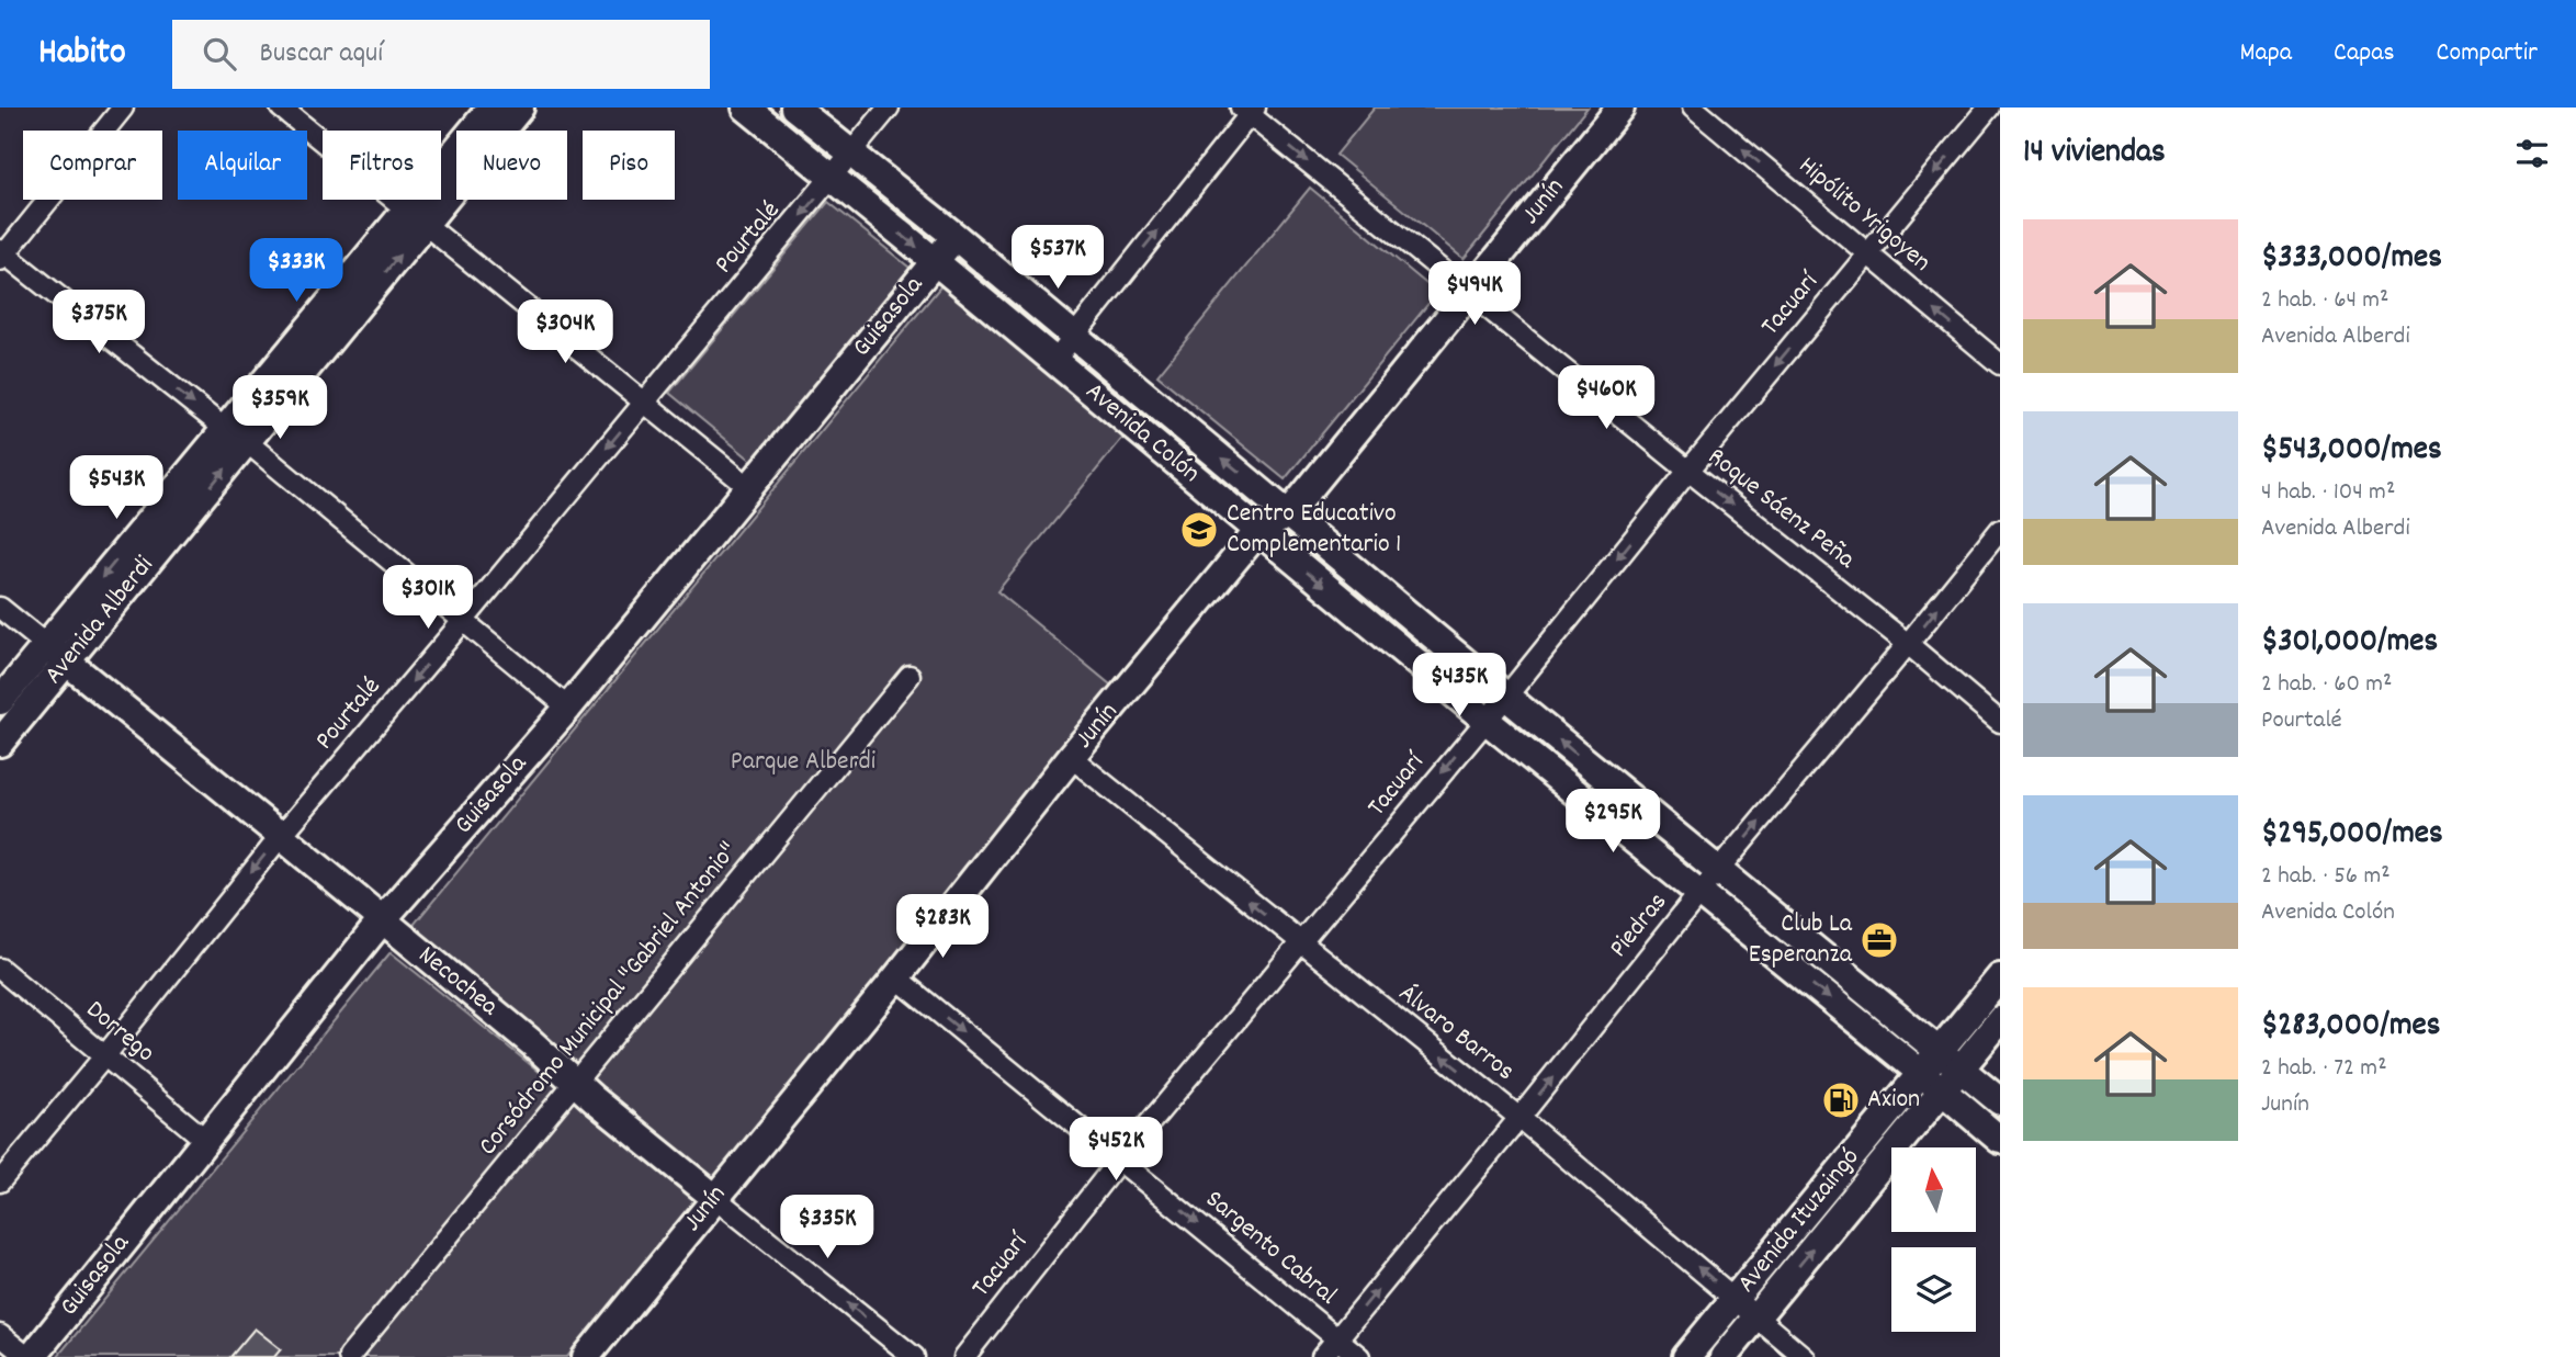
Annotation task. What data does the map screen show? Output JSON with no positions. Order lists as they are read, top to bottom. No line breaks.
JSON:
{"streets":{"main road":["Junín","Guisasola","Avenida Colón","Avenida Alberdi","Necochea","Avenida Ituzaingó"],"street":["Hipólito Yrigoyen","Pourtalé","Tacuarí","Roque Sáenz Peña","Piedras","Corsódromo Municipal \"Gabriel Antonio\"","Dorrego","Álvaro Barros","Sargento Cabral"]},"crossings":[["Junín","Avenida Colón"],["Junín","Roque Sáenz Peña"],["Junín","Necochea"],["Junín","Álvaro Barros"],["Junín","Sargento Cabral"],["Hipólito Yrigoyen","Tacuarí"],["Pourtalé","Avenida Colón"],["Pourtalé","Necochea"],["Pourtalé","Dorrego"],["Tacuarí","Avenida Colón"],["Tacuarí","Roque Sáenz Peña"],["Tacuarí","Álvaro Barros"],["Tacuarí","Sargento Cabral"],["Guisasola","Avenida Colón"],["Guisasola","Necochea"],["Guisasola","Dorrego"],["Avenida Colón","Piedras"],["Avenida Colón","Avenida Ituzaingó"],["Roque Sáenz Peña","Piedras"],["Avenida Alberdi","Necochea"],["Piedras","Álvaro Barros"],["Piedras","Sargento Cabral"],["Necochea","Corsódromo Municipal \"Gabriel Antonio\""],["Álvaro Barros","Avenida Ituzaingó"]],"one_way":["Hipólito Yrigoyen","Pourtalé","Tacuarí","Roque Sáenz Peña","Piedras","Álvaro Barros","Sargento Cabral"],"parks":["Parque Alberdi"],"places":{"school or university":["Centro Educativo Complementario 1"],"office":["Club La Esperanza"],"fuel station":["Axion"]},"north":"top","page":{"header":"Habito","search":"Buscar aquí","nav":["Mapa","Capas","Compartir"],"heading":"14 viviendas","chip":["Comprar","Alquilar","Filtros","Nuevo","Piso"],"list":[{"name":"$333,000/mes","note":"2 hab. · 64 m² · Avenida Alberdi"},{"name":"$543,000/mes","note":"4 hab. · 104 m² · Avenida Alberdi"},{"name":"$301,000/mes","note":"2 hab. · 60 m² · Pourtalé"},{"name":"$295,000/mes","note":"2 hab. · 56 m² · Avenida Colón"},{"name":"$283,000/mes","note":"2 hab. · 72 m² · Junín"}],"price":["$537K","$333K","$494K","$375K","$304K","$460K","$359K","$543K","$301K","$435K","$295K","$283K","$452K","$335K"]}}
